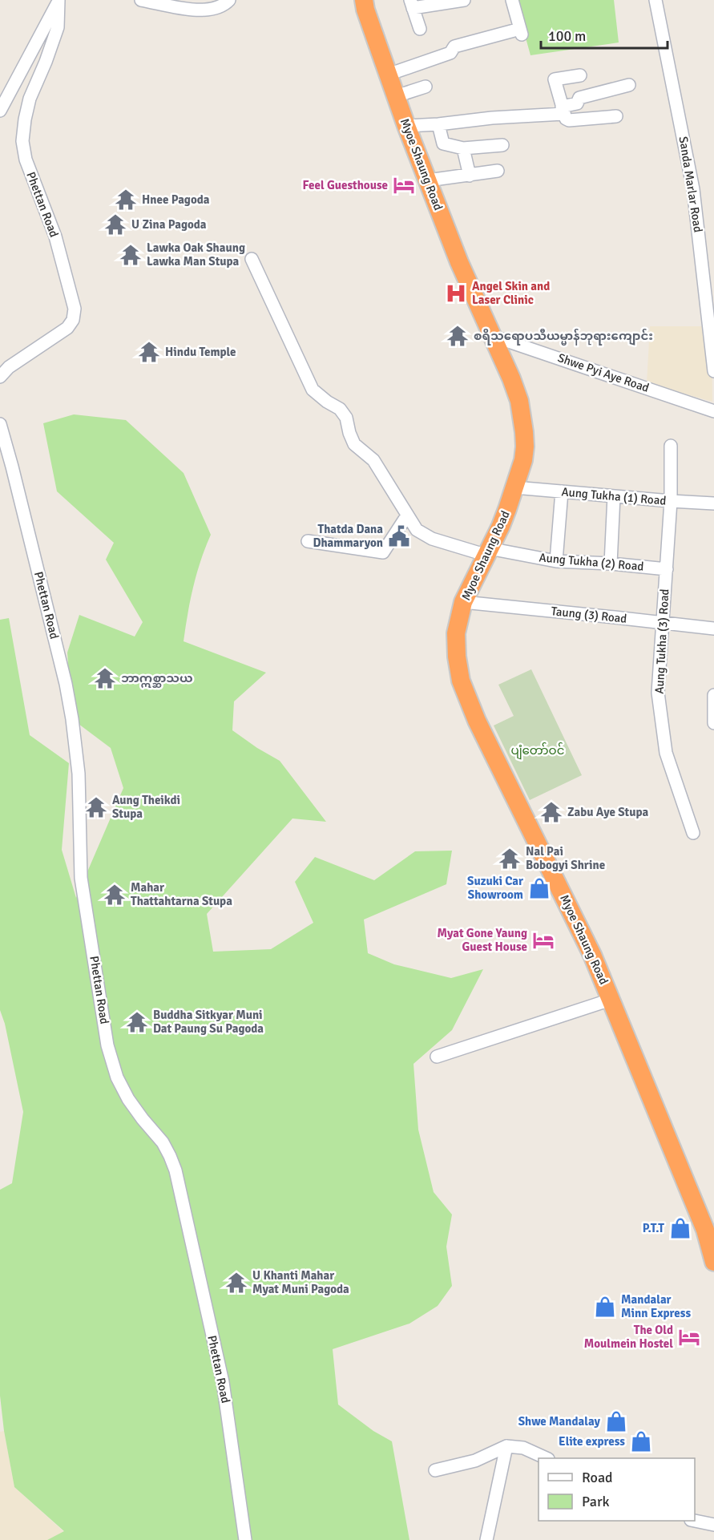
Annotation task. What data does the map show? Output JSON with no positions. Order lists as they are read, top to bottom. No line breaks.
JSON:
{"streets":{"highway":["Myoe Shaung Road"],"street":["Sanda Marlar Road","Phettan Road","Shwe Pyi Aye Road","Aung Tukha (1) Road","Aung Tukha (2) Road","Taung (3) Road","Aung Tukha (3) Road"]},"crossings":[["Myoe Shaung Road","Shwe Pyi Aye Road"],["Myoe Shaung Road","Aung Tukha (1) Road"],["Myoe Shaung Road","Aung Tukha (2) Road"],["Myoe Shaung Road","Taung (3) Road"],["Aung Tukha (1) Road","Aung Tukha (3) Road"],["Aung Tukha (2) Road","Aung Tukha (3) Road"],["Taung (3) Road","Aung Tukha (3) Road"]],"parks":["ပျံတော်ဝင်"],"places":{"hotel":["Feel Guesthouse","Myat Gone Yaung Guest House","The Old Moulmein Hostel"],"temple":["Hnee Pagoda","U Zina Pagoda","Lawka Oak Shaung Lawka Man Stupa","စရိသရောပသီယမ္မာန်ဘုရားကျောင်း","Hindu Temple","ဘာဣစ္ဆာသယ","Aung Theikdi Stupa","Zabu Aye Stupa","Nal Pai Bobogyi Shrine","Mahar Thattahtarna Stupa","Buddha Sitkyar Muni Dat Paung Su Pagoda","U Khanti Mahar Myat Muni Pagoda"],"hospital":["Angel Skin and Laser Clinic"],"public building":["Thatda Dana Dhammaryon"],"shop":["Suzuki Car Showroom","P.T.T","Mandalar Minn Express","Shwe Mandalay","Elite express"]},"legend":["Road","Park"],"scale_bar":"100 m"}
